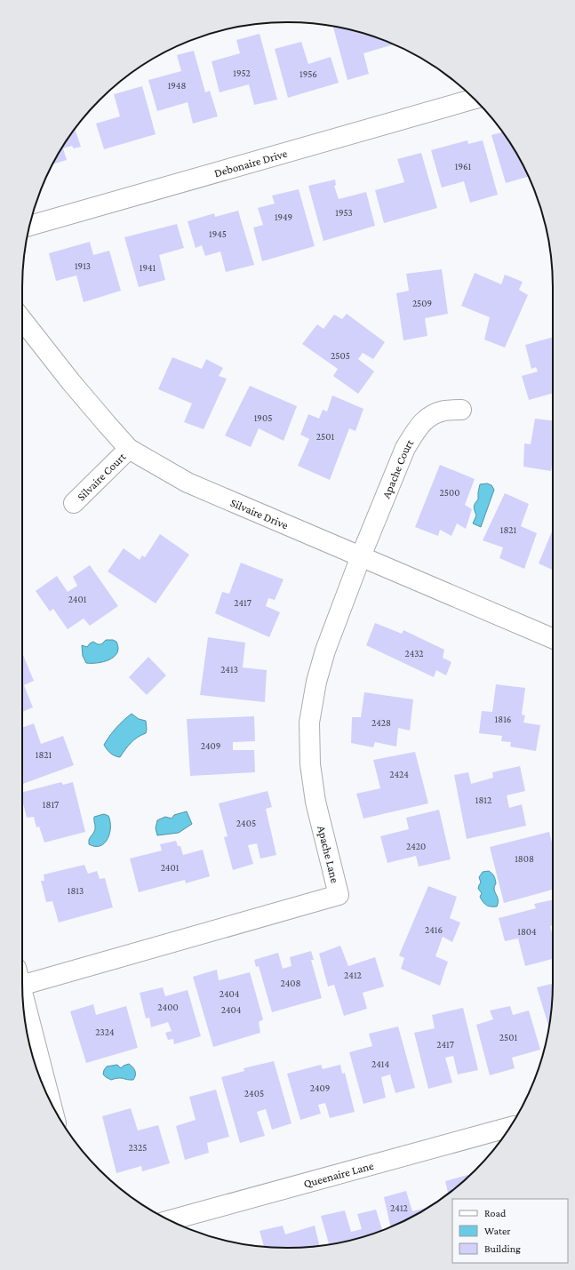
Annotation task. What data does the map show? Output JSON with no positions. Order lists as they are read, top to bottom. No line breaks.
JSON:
{"streets":{"street":["Debonaire Drive","Apache Court","Silvaire Court","Silvaire Drive","Apache Lane","Queenaire Lane"]},"crossings":[["Apache Court","Silvaire Drive"],["Apache Court","Apache Lane"],["Silvaire Court","Silvaire Drive"],["Silvaire Drive","Apache Lane"]],"house_numbers":["1952","1956","1948","1961","1953","1949","1945","1913","1941","2509","2505","1905","2501","2500","1821","2401","2417","2432","2413","1816","2428","2409","1821","2424","1812","1817","2405","2420","1808","2401","1813","2416","1804","2412","2408","2404","2400","2404","2324","2501","2417","2414","2409","2405","2325","2412"],"legend":["Road","Water","Building"]}
